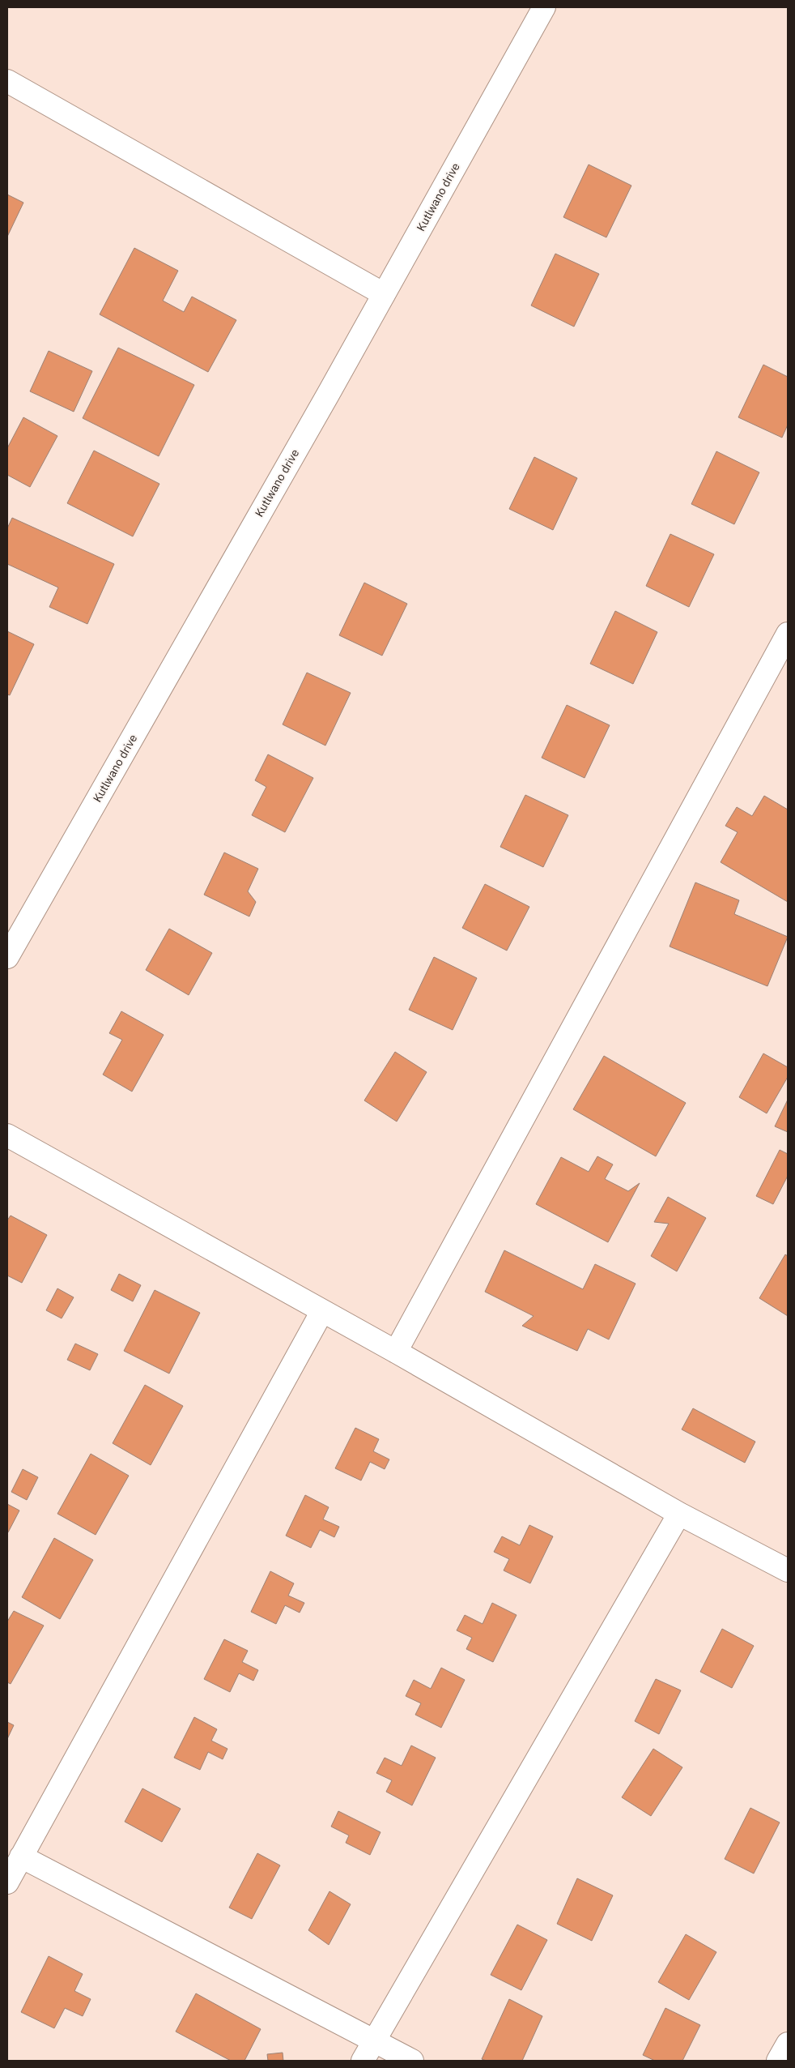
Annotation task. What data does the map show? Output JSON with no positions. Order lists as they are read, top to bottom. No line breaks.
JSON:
{"streets":{"street":["Kutlwano drive"]}}
